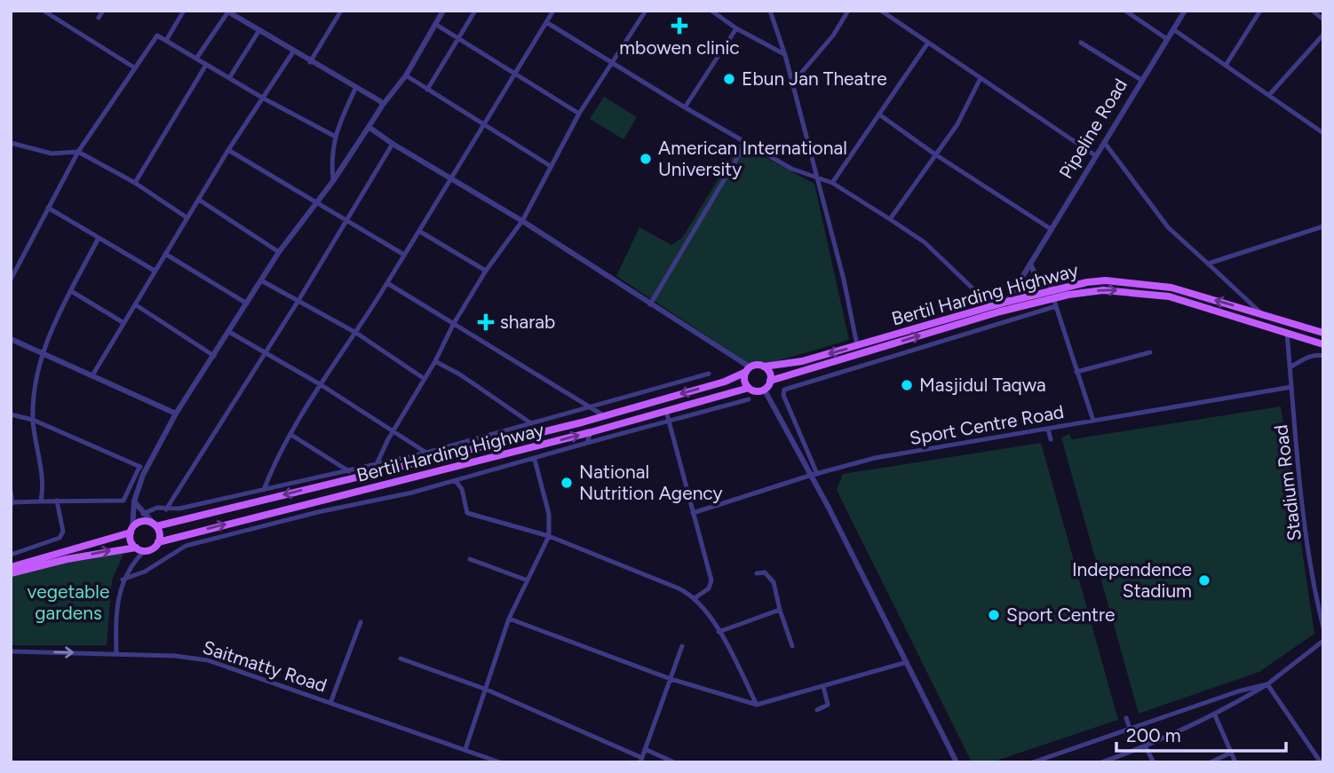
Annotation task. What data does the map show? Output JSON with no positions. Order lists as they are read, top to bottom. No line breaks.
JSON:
{"streets":{"main road":["Bertil Harding Highway"],"street":["Pipeline Road","Sport Centre Road","Stadium Road","Saitmatty Road"]},"crossings":[["Pipeline Road","Bertil Harding Highway"],["Bertil Harding Highway","Stadium Road"],["Sport Centre Road","Stadium Road"]],"parks":["vegetable gardens"],"places":{"health":["mbowen clinic","sharab"],"other":["Ebun Jan Theatre","American International University","Masjidul Taqwa","National Nutrition Agency","Independence Stadium","Sport Centre"]},"scale_bar":"200 m"}
